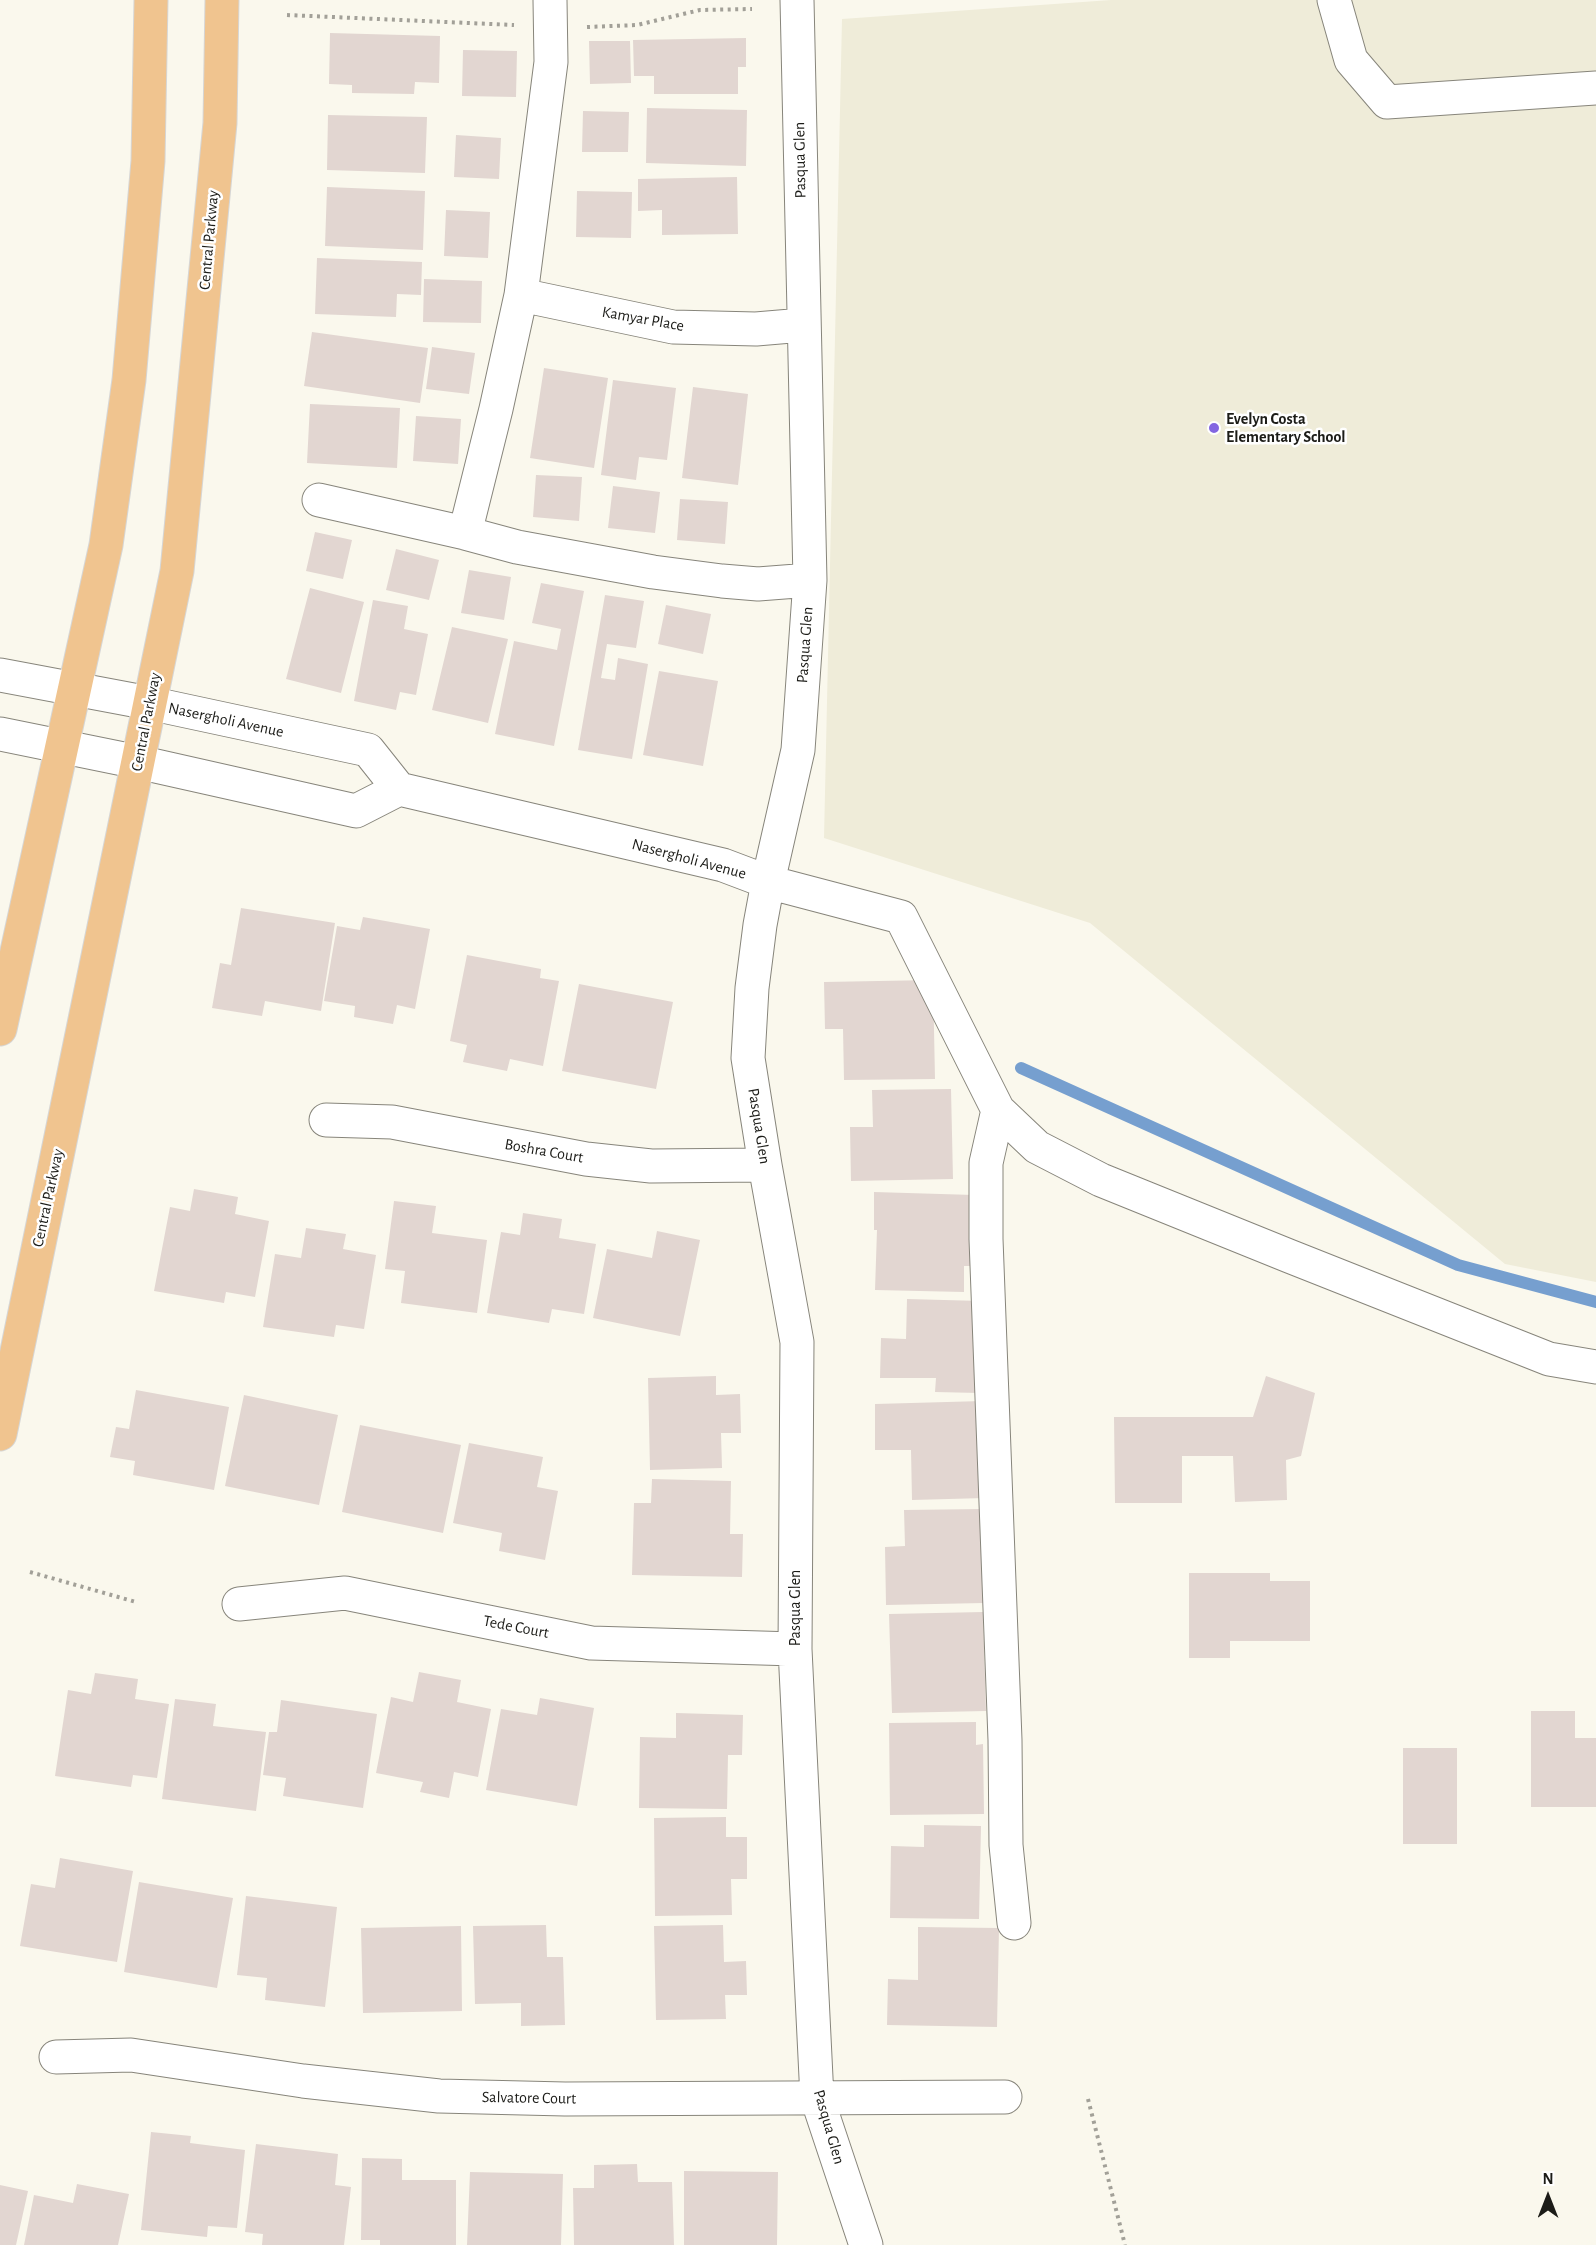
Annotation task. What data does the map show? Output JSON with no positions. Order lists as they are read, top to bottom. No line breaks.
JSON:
{"streets":{"main road":["Central Parkway"],"street":["Pasqua Glen","Kamyar Place","Nasergholi Avenue","Boshra Court","Tede Court","Salvatore Court"]},"crossings":[["Pasqua Glen","Kamyar Place"],["Pasqua Glen","Nasergholi Avenue"],["Pasqua Glen","Boshra Court"],["Pasqua Glen","Tede Court"],["Pasqua Glen","Salvatore Court"],["Central Parkway","Nasergholi Avenue"]],"places":["Evelyn Costa Elementary School"],"north":"top"}
